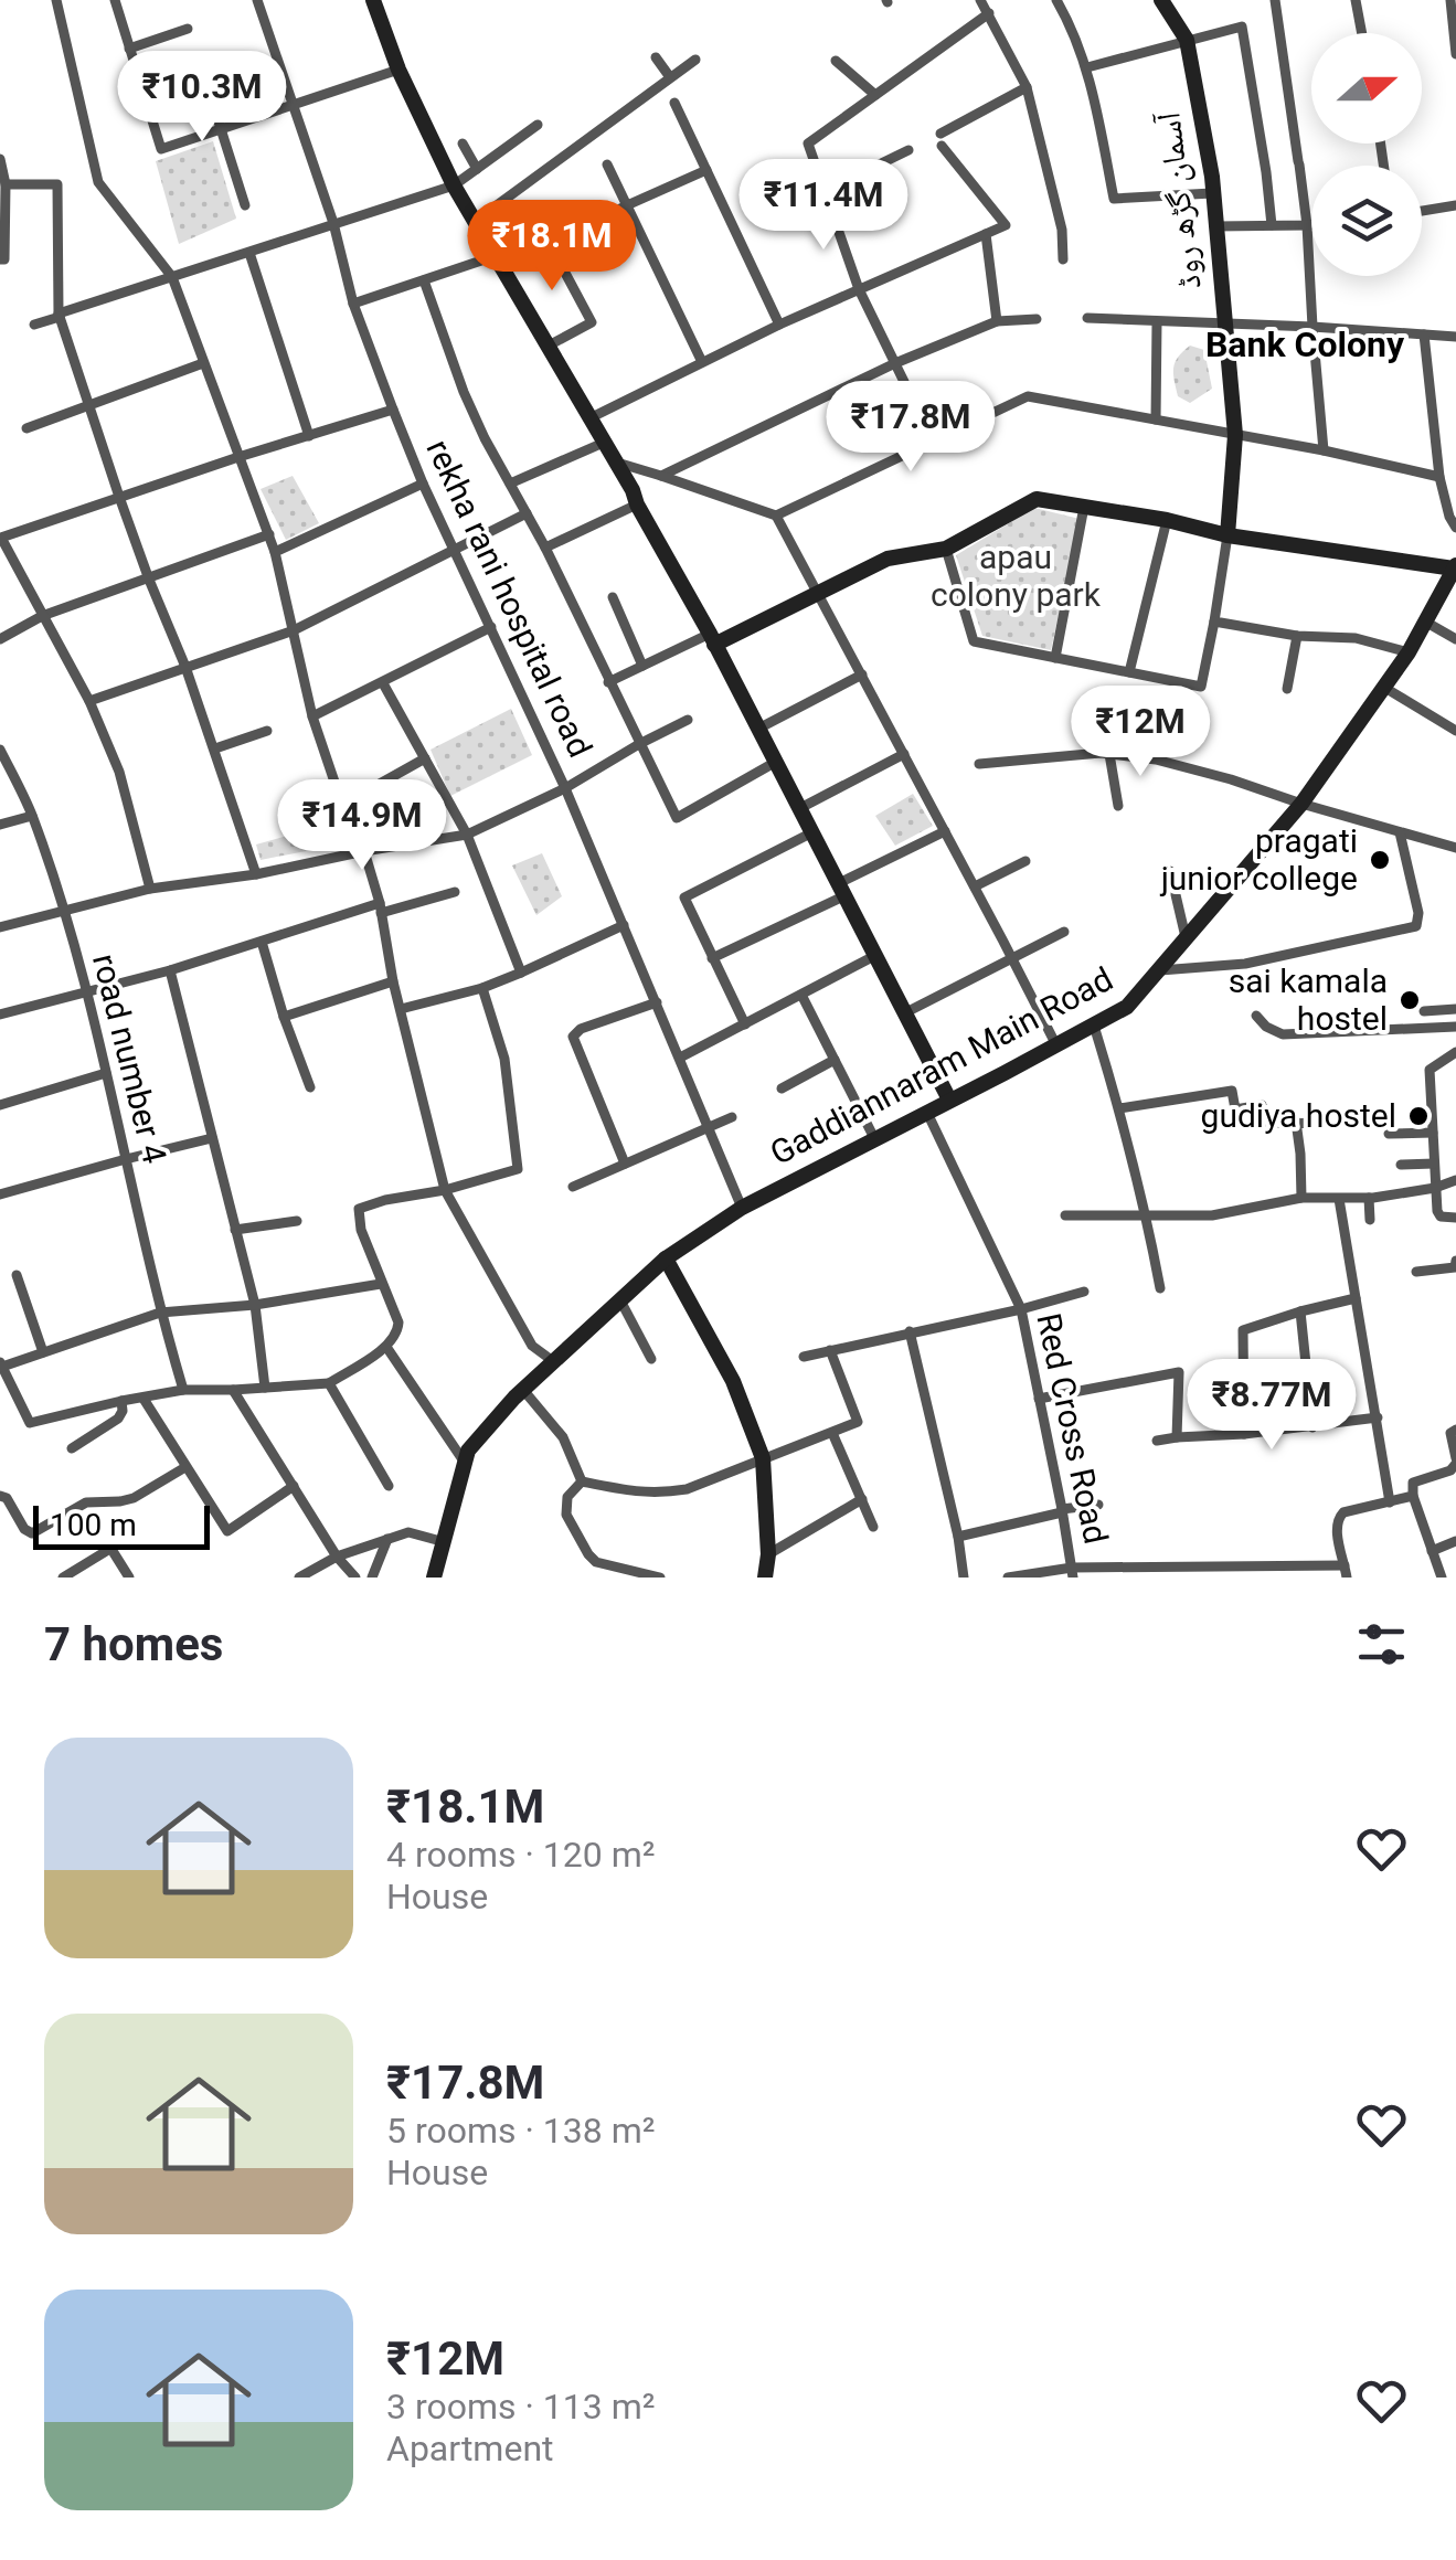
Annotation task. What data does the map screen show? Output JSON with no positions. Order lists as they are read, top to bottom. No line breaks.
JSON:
{"streets":{"street":["آسمان گڑھ روڈ","rekha rani hospital road","road number 4","Gaddiannaram Main Road","Red Cross Road"]},"crossings":[["rekha rani hospital road","Gaddiannaram Main Road"],["Gaddiannaram Main Road","Red Cross Road"]],"districts":["Bank Colony"],"parks":["apau colony park"],"places":["pragati junior college","sai kamala hostel","gudiya hostel"],"scale_bar":"100 m","north":"right","page":{"price":["₹10.3M","₹11.4M","₹18.1M","₹17.8M","₹12M","₹14.9M","₹8.77M"],"scale":"100 m","heading":"7 homes","list":[{"name":"₹18.1M","note":"4 rooms · 120 m² · House"},{"name":"₹17.8M","note":"5 rooms · 138 m² · House"},{"name":"₹12M","note":"3 rooms · 113 m² · Apartment"}]}}
